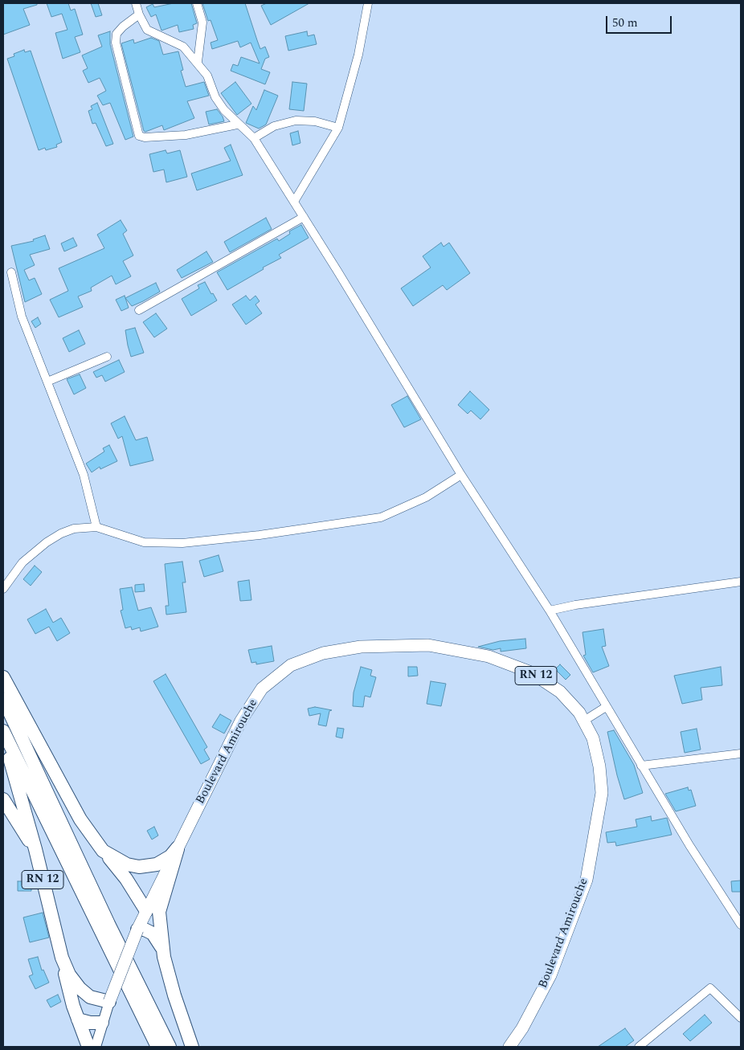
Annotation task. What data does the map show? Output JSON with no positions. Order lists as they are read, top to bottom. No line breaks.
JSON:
{"streets":{"highway":["RN 12"],"main road":["Boulevard Amirouche"]},"crossings":[["RN 12","Boulevard Amirouche"]],"scale_bar":"50 m"}
